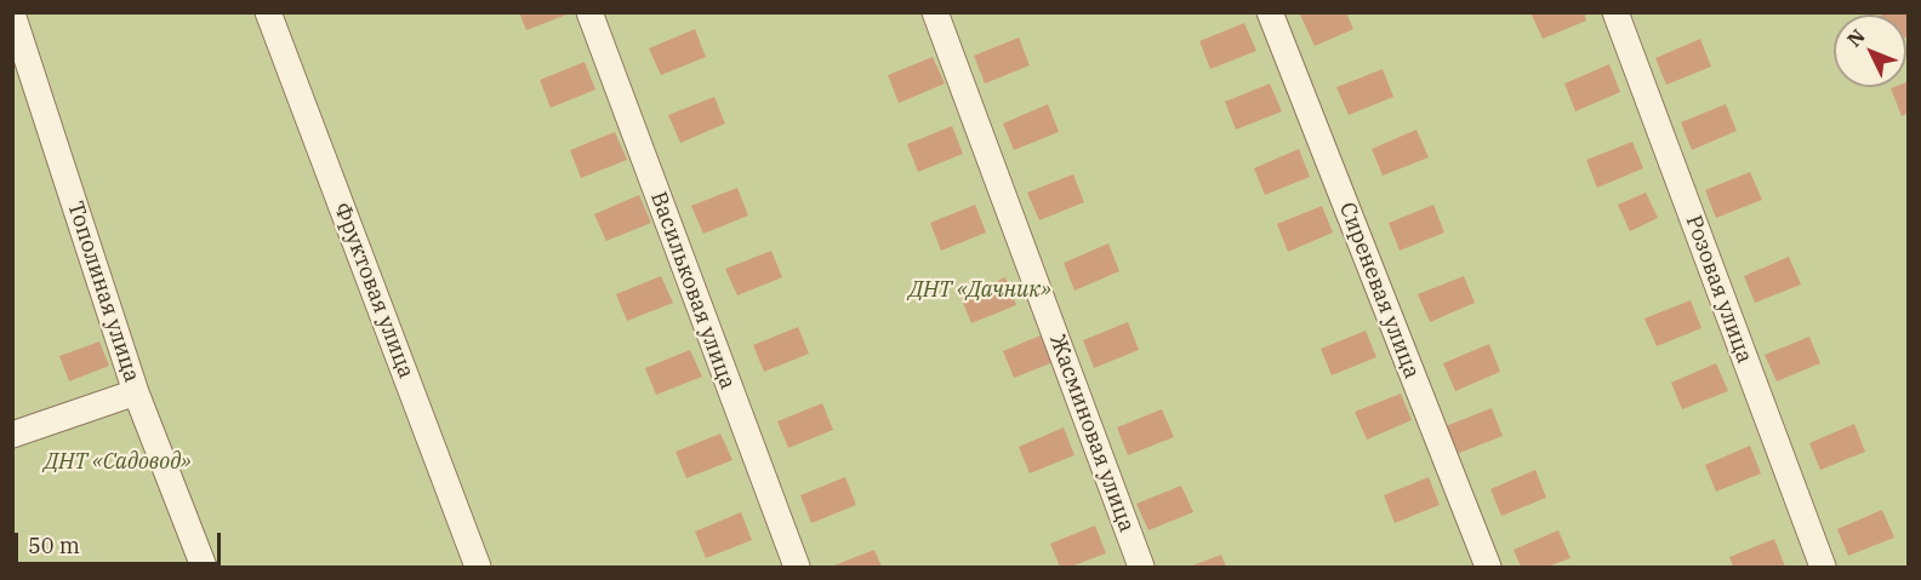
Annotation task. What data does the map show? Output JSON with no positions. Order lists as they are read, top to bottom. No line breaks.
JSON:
{"streets":{"street":["Розовая улица","Фруктовая улица","Васильковая улица","Сиреневая улица","Тополиная улица","Жасминовая улица"]},"parks":["ДНТ «Дачник»","ДНТ «Садовод»"],"scale_bar":"50 m","north":"top left"}
